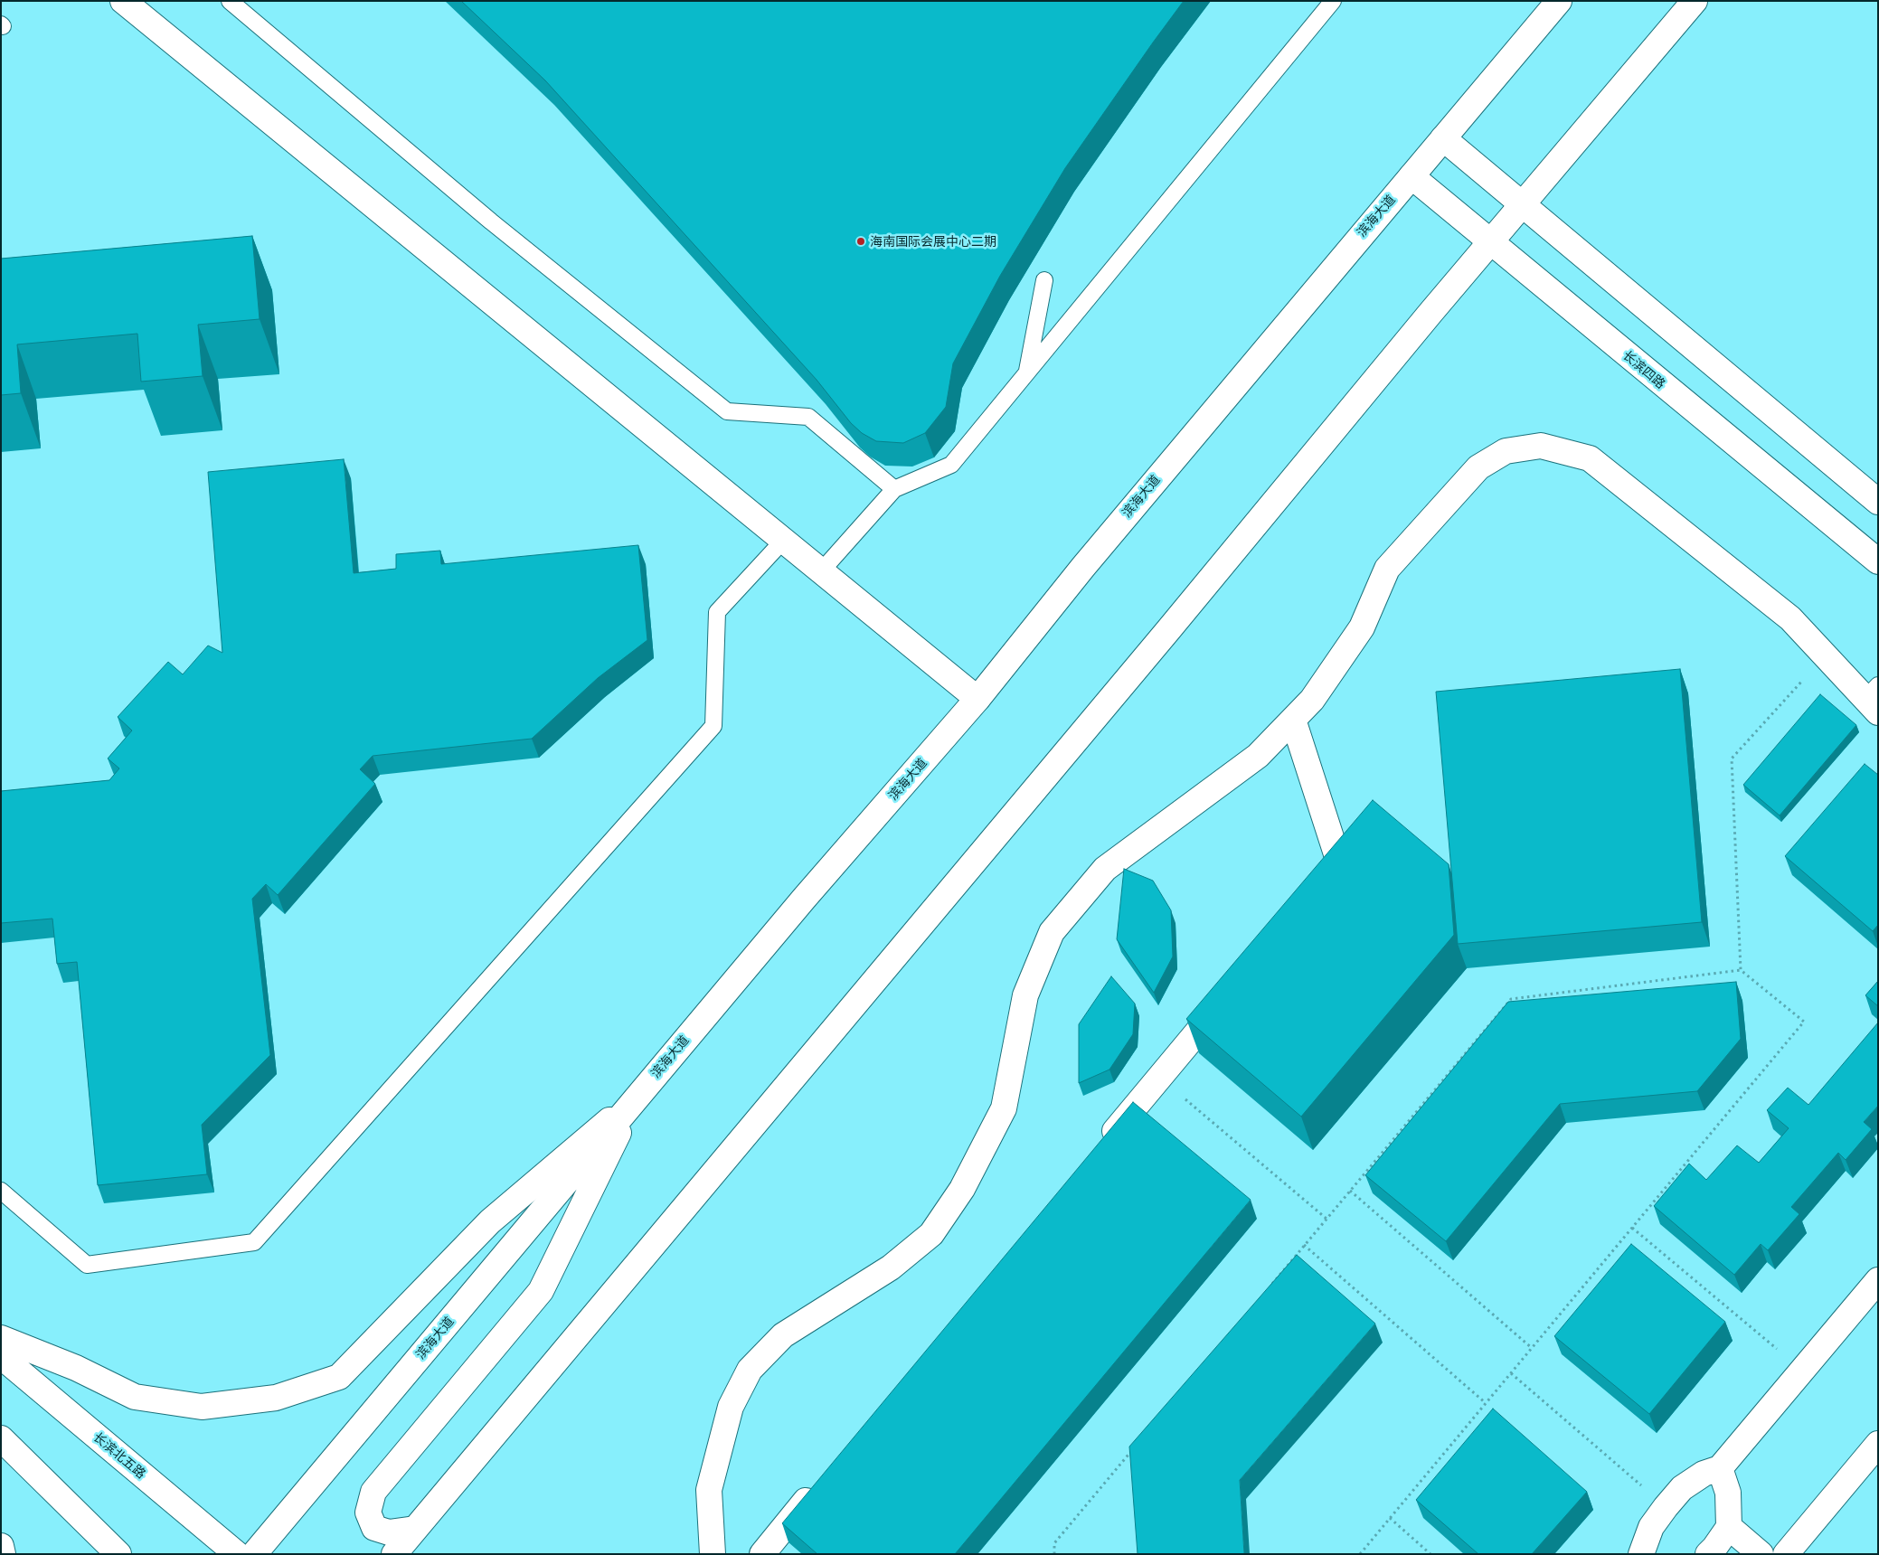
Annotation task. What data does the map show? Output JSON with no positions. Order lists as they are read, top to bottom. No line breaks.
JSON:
{"streets":{"main road":["滨海大道","长滨四路","长滨北五路"]},"crossings":[["滨海大道","长滨四路"]],"places":["海南国际会展中心二期"]}
